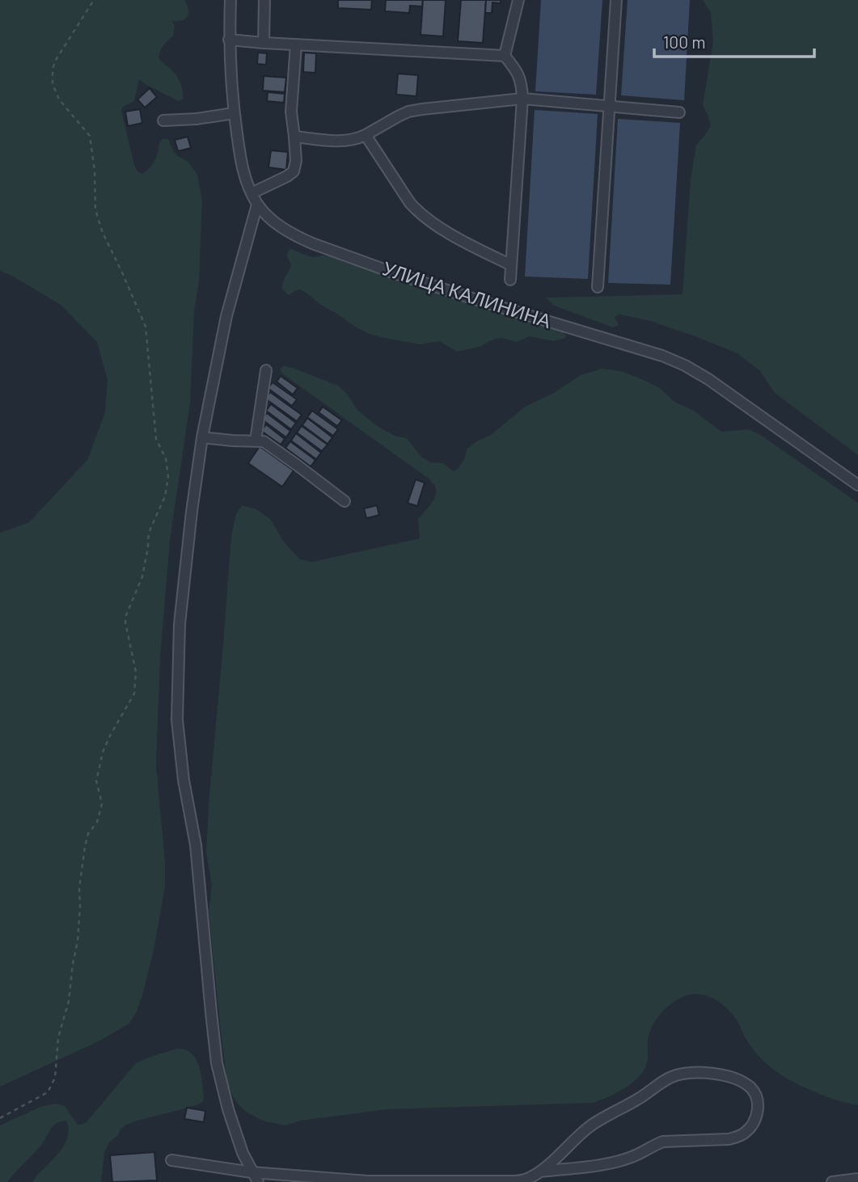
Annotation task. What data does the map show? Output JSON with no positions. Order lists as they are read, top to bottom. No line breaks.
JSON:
{"streets":{"street":["УЛИЦА КАЛИНИНА"]},"scale_bar":"100 m"}
